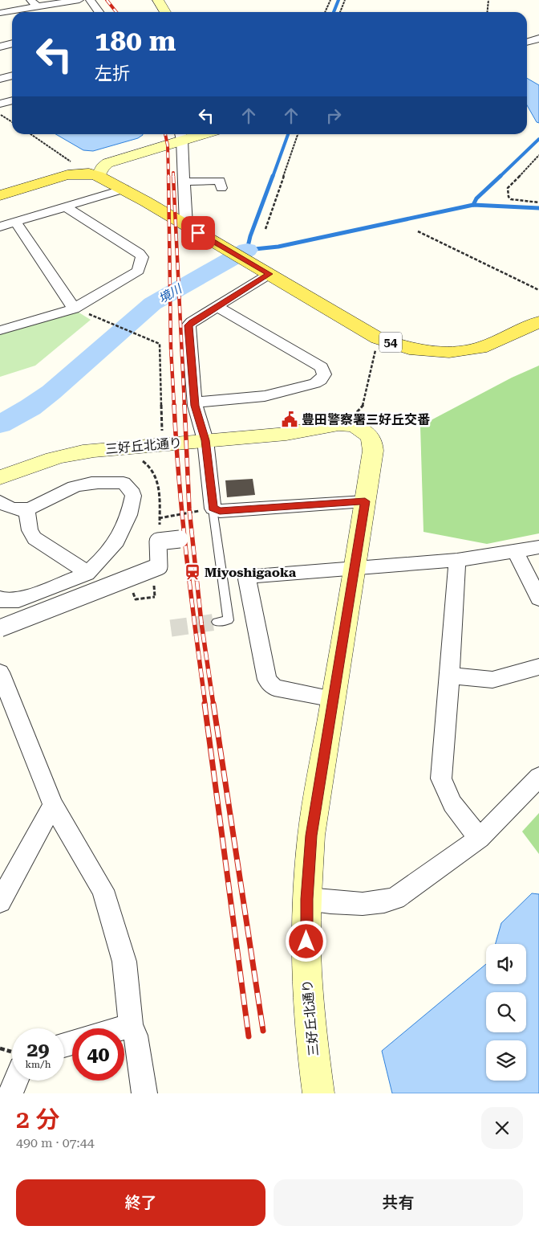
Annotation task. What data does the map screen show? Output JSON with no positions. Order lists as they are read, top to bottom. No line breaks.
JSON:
{"streets":{"main road":["54"],"street":["三好丘北通り"]},"water":["境川"],"places":{"public building":["豊田警察署三好丘交番"],"station":["Miyoshigaoka"]},"page":{"turn":["180 m","左折"],"speed":"29 km/h","limit":"40","heading":["2 分","490 m · 07:44"],"buttons":["終了","共有"]}}
